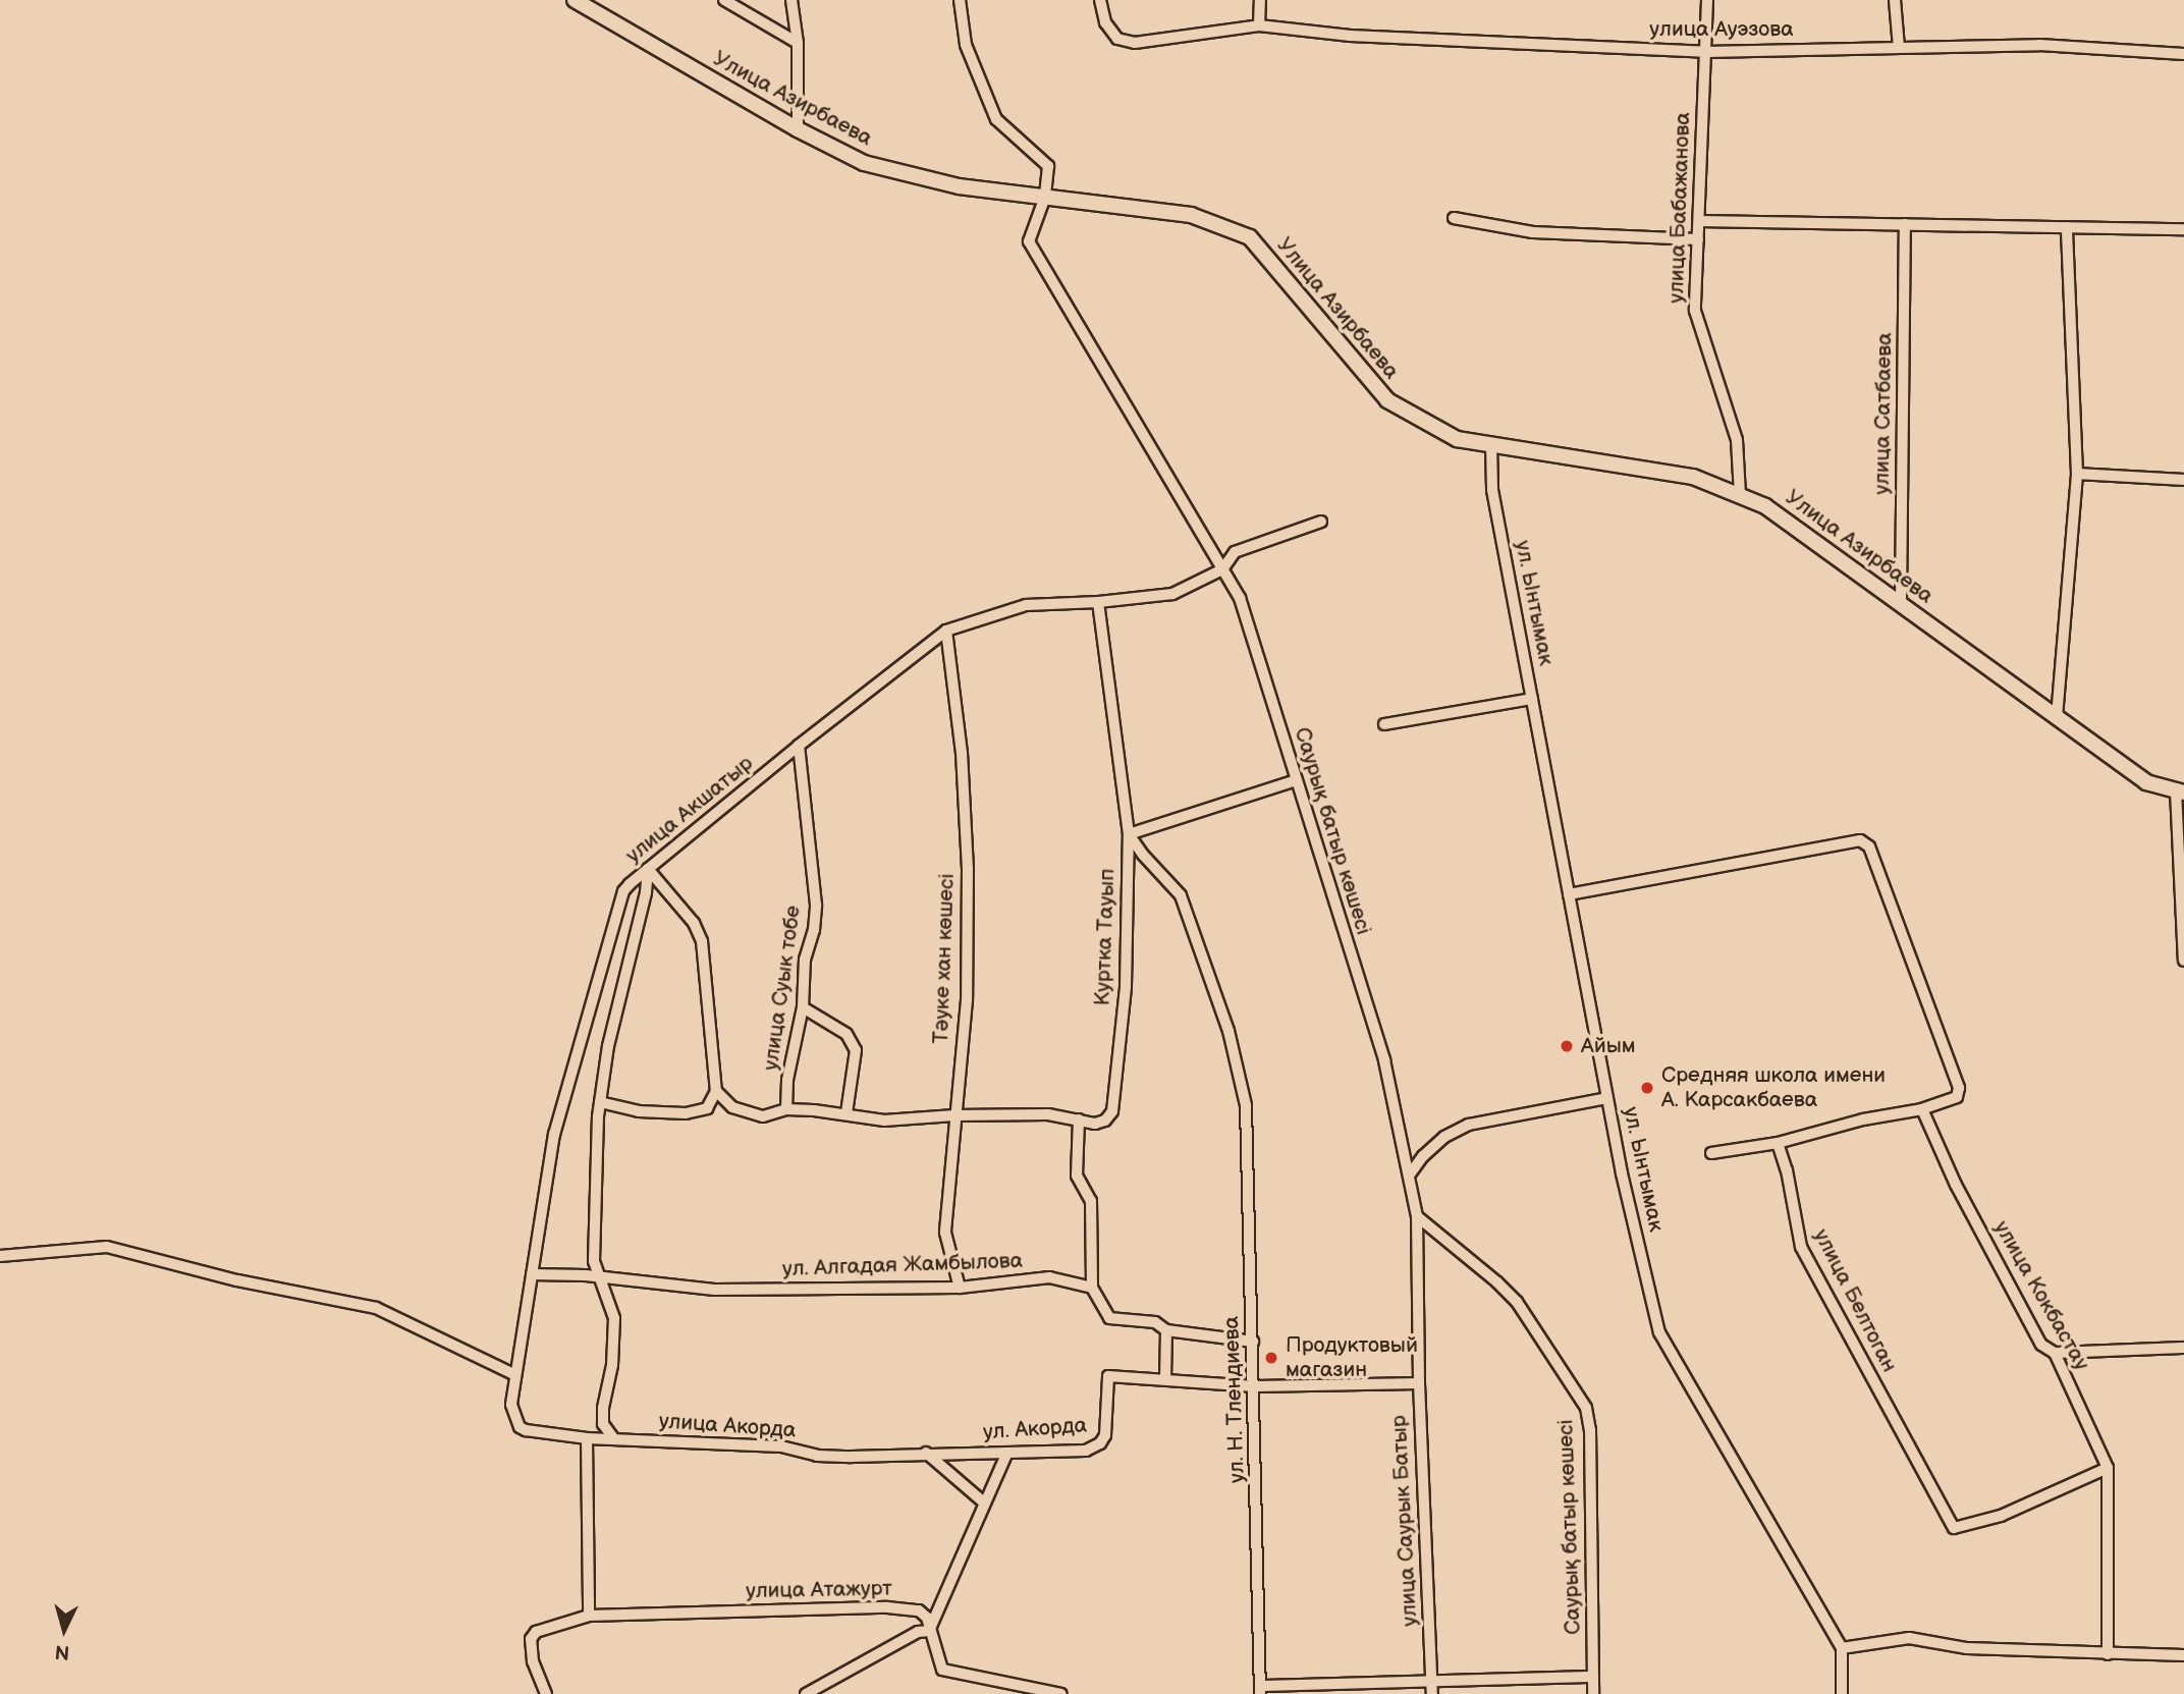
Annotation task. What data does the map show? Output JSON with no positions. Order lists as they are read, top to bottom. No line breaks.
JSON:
{"streets":{"main road":["Улица Азирбаева"],"street":["улица Ауэзова","улица Бабажанова","улица Сатбаева","ул. Ынтымак","улица Акшатыр","Саурық батыр көшесі","Куртка Тауып","Тәуке хан көшесі","улица Суык тобе","ул. Алгадая Жамбылова","улица Кокбастау","улица Белтоган","ул. Н. Тлендиева","улица Акорда","ул. Акорда","улица Саурык Батыр","улица Атажурт"]},"crossings":[["улица Ауэзова","улица Бабажанова"],["Улица Азирбаева","улица Бабажанова"],["Улица Азирбаева","улица Сатбаева"],["Улица Азирбаева","ул. Ынтымак"],["Улица Азирбаева","Саурық батыр көшесі"],["улица Акшатыр","Саурық батыр көшесі"],["улица Акшатыр","Куртка Тауып"],["улица Акшатыр","Тәуке хан көшесі"],["улица Акшатыр","улица Суык тобе"],["улица Акшатыр","ул. Алгадая Жамбылова"],["улица Акшатыр","улица Акорда"],["Саурық батыр көшесі","улица Саурык Батыр"],["Куртка Тауып","Тәуке хан көшесі"],["Куртка Тауып","улица Суык тобе"],["Куртка Тауып","ул. Н. Тлендиева"],["Тәуке хан көшесі","ул. Алгадая Жамбылова"],["улица Кокбастау","улица Белтоган"],["ул. Н. Тлендиева","ул. Акорда"],["улица Акорда","ул. Акорда"],["ул. Акорда","улица Саурык Батыр"]],"places":["Айым","Средняя школа имени А. Карсакбаева","Продуктовый магазин"],"north":"bottom"}
